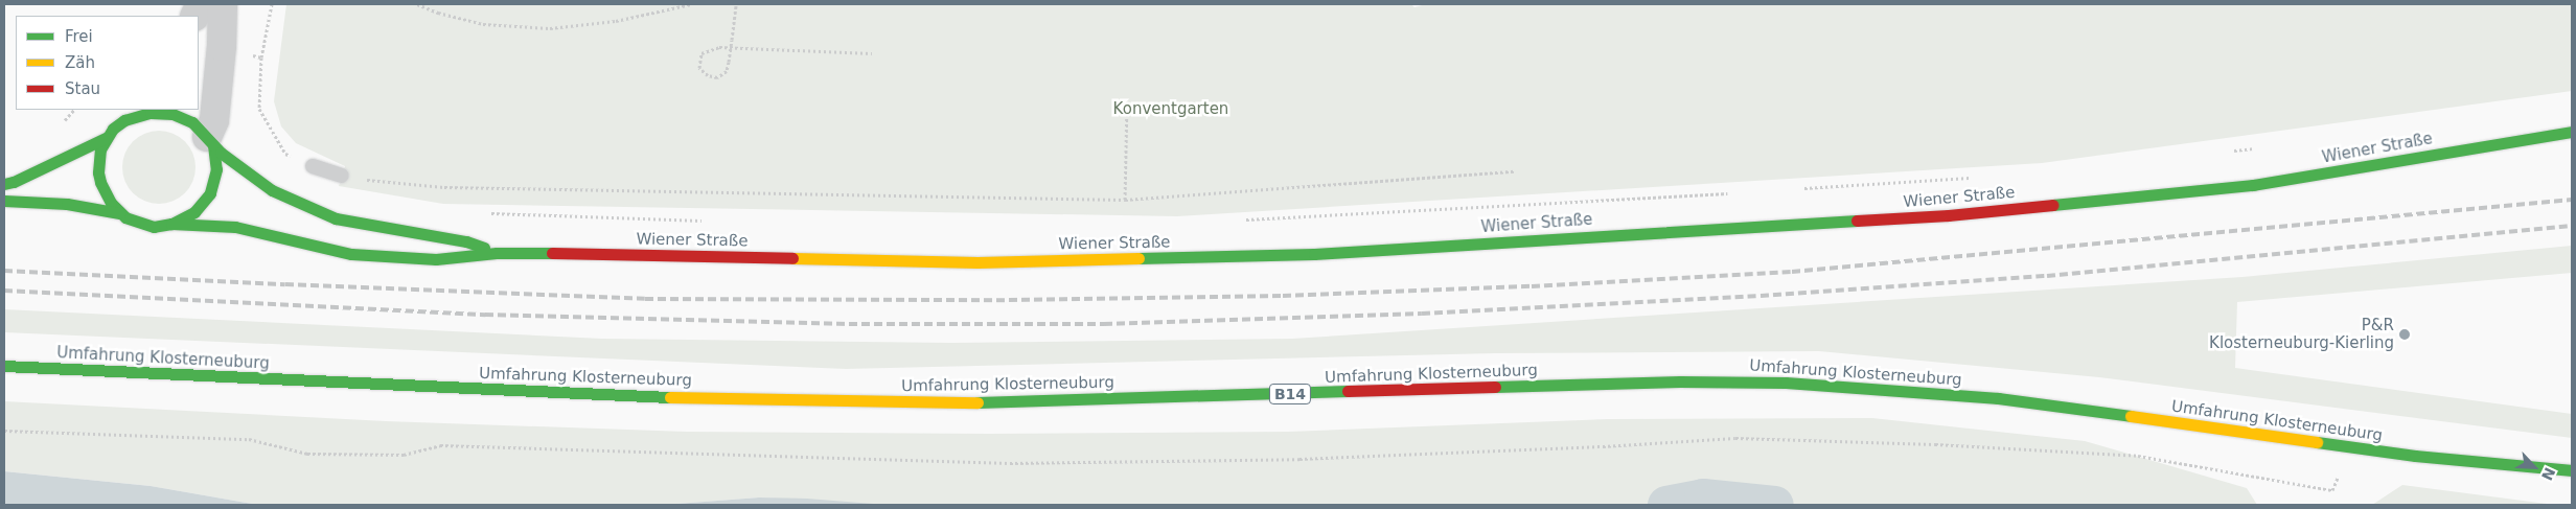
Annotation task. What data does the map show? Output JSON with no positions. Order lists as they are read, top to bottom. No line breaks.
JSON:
{"streets":{"street":["Wiener Straße","Umfahrung Klosterneuburg","B14"]},"parks":["Konventgarten"],"places":["P&R Klosterneuburg-Kierling"],"legend":["Frei","Zäh","Stau"],"north":"bottom right"}
